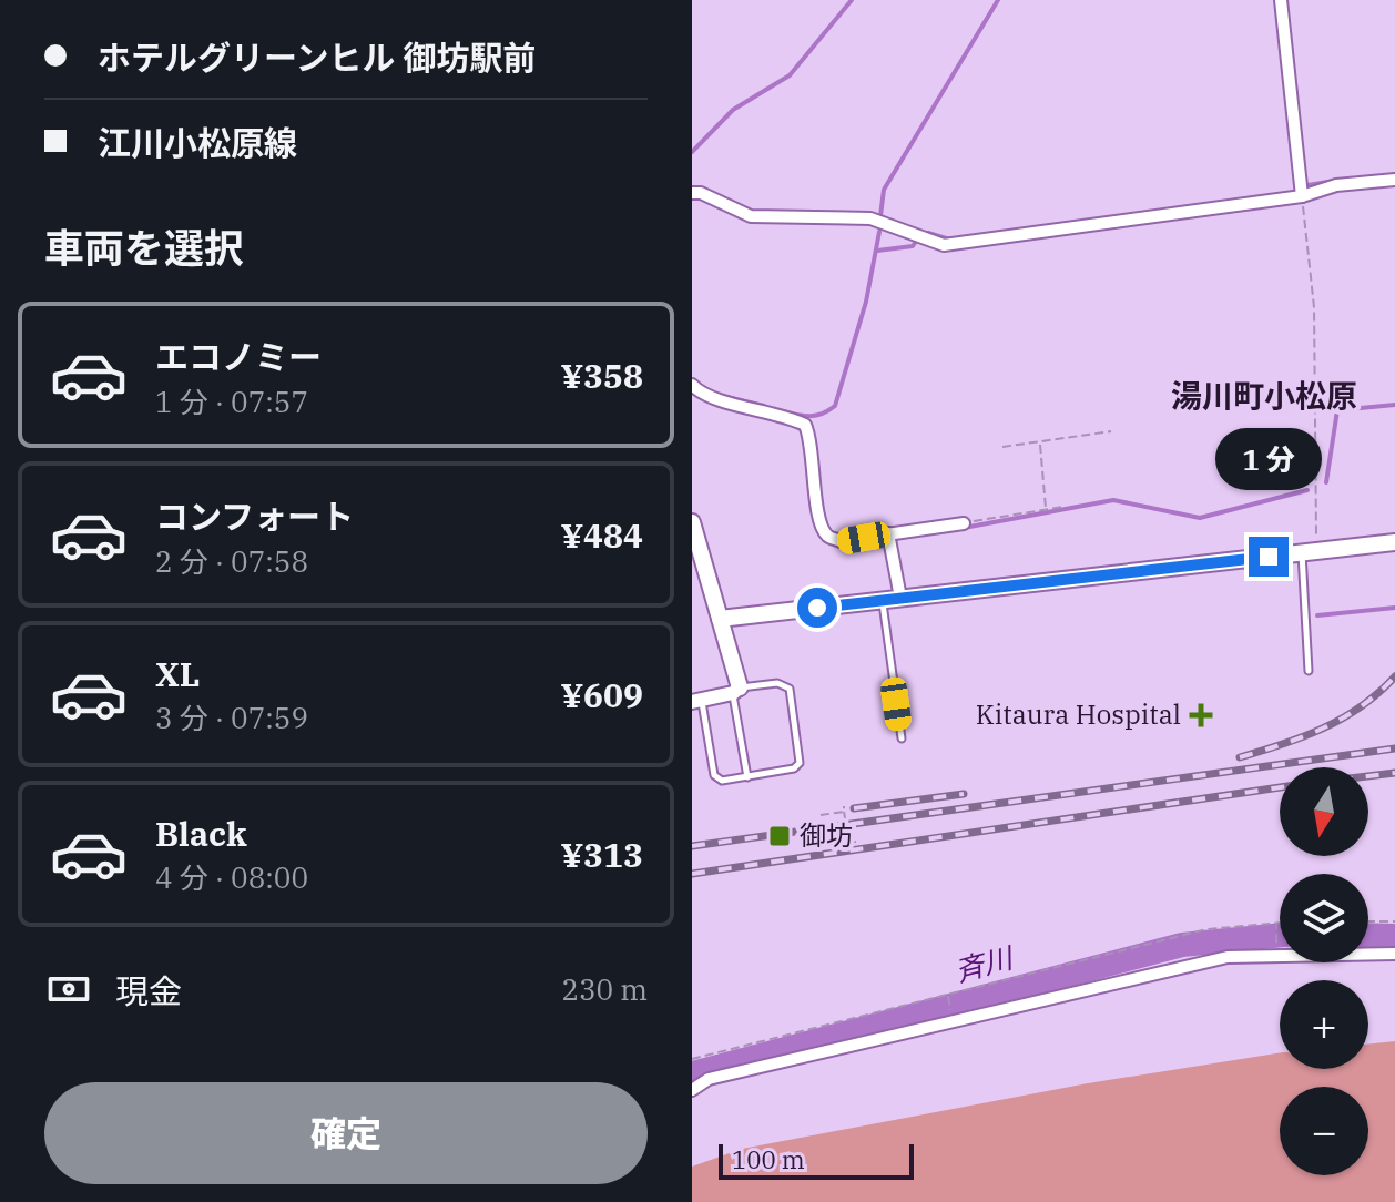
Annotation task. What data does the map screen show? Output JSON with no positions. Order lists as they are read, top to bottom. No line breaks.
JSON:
{"districts":["湯川町小松原"],"water":["斉川"],"places":{"health":["Kitaura Hospital"],"transit":["御坊"]},"scale_bar":"100 m","north":"bottom","page":{"banner":["ホテルグリーンヒル 御坊駅前","江川小松原線"],"heading":"車両を選択","list":[{"name":"エコノミー","note":"1 分 · 07:57","value":"¥358"},{"name":"コンフォート","note":"2 分 · 07:58","value":"¥484"},{"name":"XL","note":"3 分 · 07:59","value":"¥609"},{"name":"Black","note":"4 分 · 08:00","value":"¥313"}],"bubble":"1 分","map_buttons":["+","−"],"pay":["現金","230 m"],"buttons":"確定","scale":"100 m"}}
